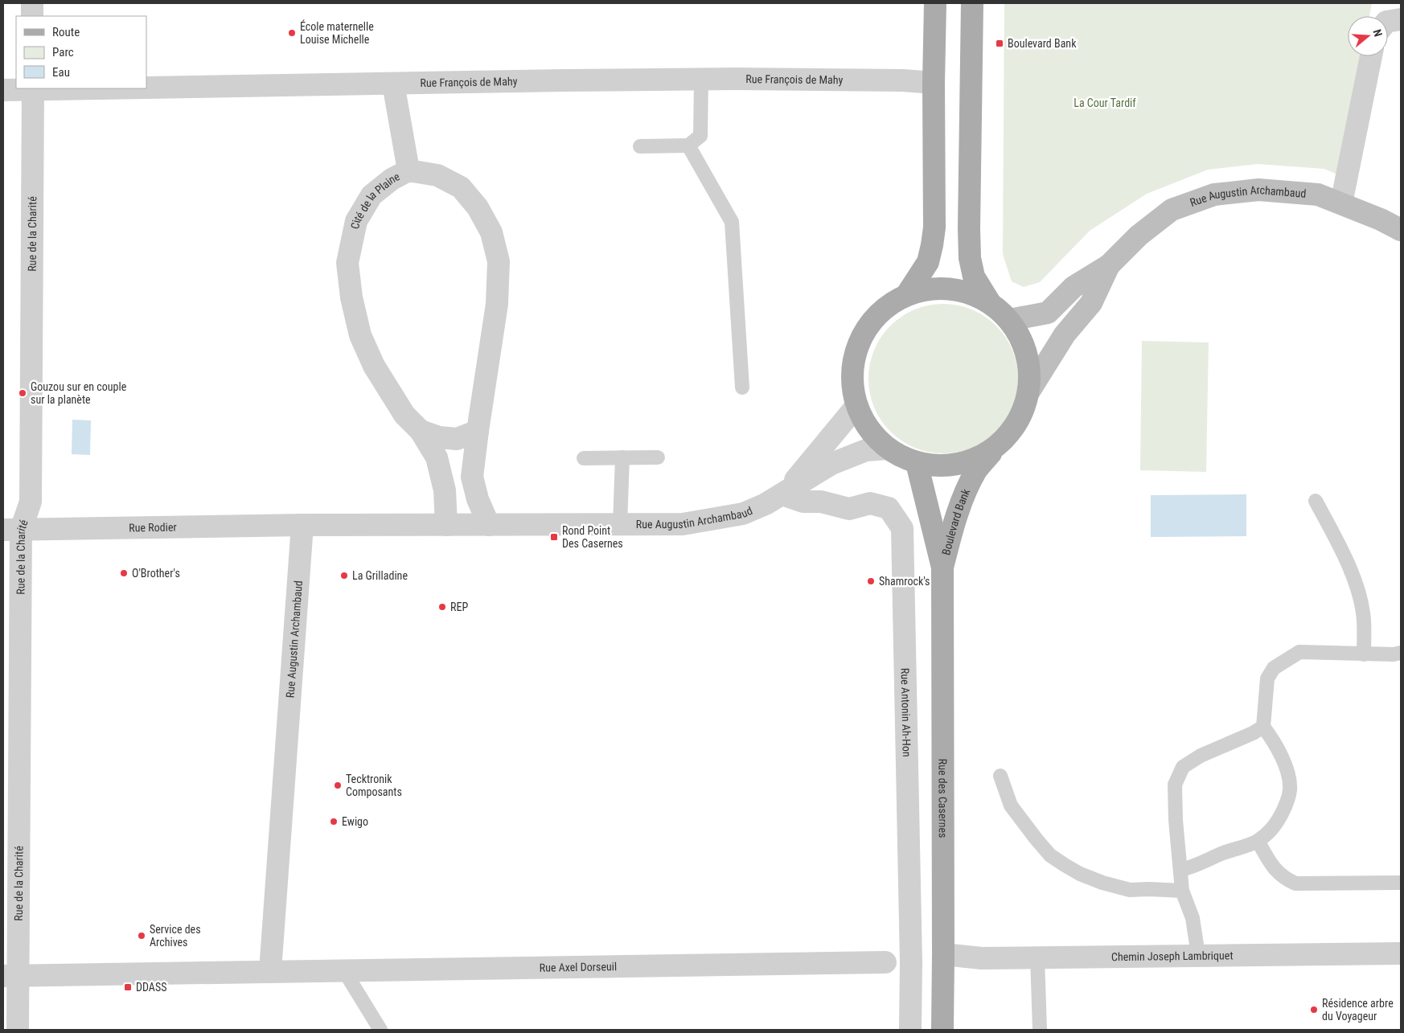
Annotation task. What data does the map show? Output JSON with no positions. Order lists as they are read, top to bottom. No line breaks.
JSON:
{"streets":{"main road":["Rue Augustin Archambaud","Boulevard Bank","Rue des Casernes"],"street":["Rue François de Mahy","Cité de la Plaine","Rue de la Charité","Rue Rodier","Rue Antonin Ah-Hon","Chemin Joseph Lambriquet","Rue Axel Dorseuil"]},"crossings":[["Rue François de Mahy","Rue de la Charité"],["Rue Augustin Archambaud","Cité de la Plaine"],["Rue Augustin Archambaud","Rue Rodier"],["Rue Augustin Archambaud","Rue Antonin Ah-Hon"],["Rue Augustin Archambaud","Rue Axel Dorseuil"],["Rue de la Charité","Rue Rodier"],["Boulevard Bank","Rue des Casernes"],["Rue des Casernes","Chemin Joseph Lambriquet"]],"parks":["La Cour Tardif"],"places":{"other":["École maternelle Louise Michelle","Gouzou sur en couple sur la planète","O'Brother's","La Grilladine","Shamrock's","REP","Tecktronik Composants","Ewigo","Service des Archives","Résidence arbre du Voyageur"],"transit":["Boulevard Bank","Rond Point Des Casernes","DDASS"]},"legend":["Route","Parc","Eau"],"north":"right"}
